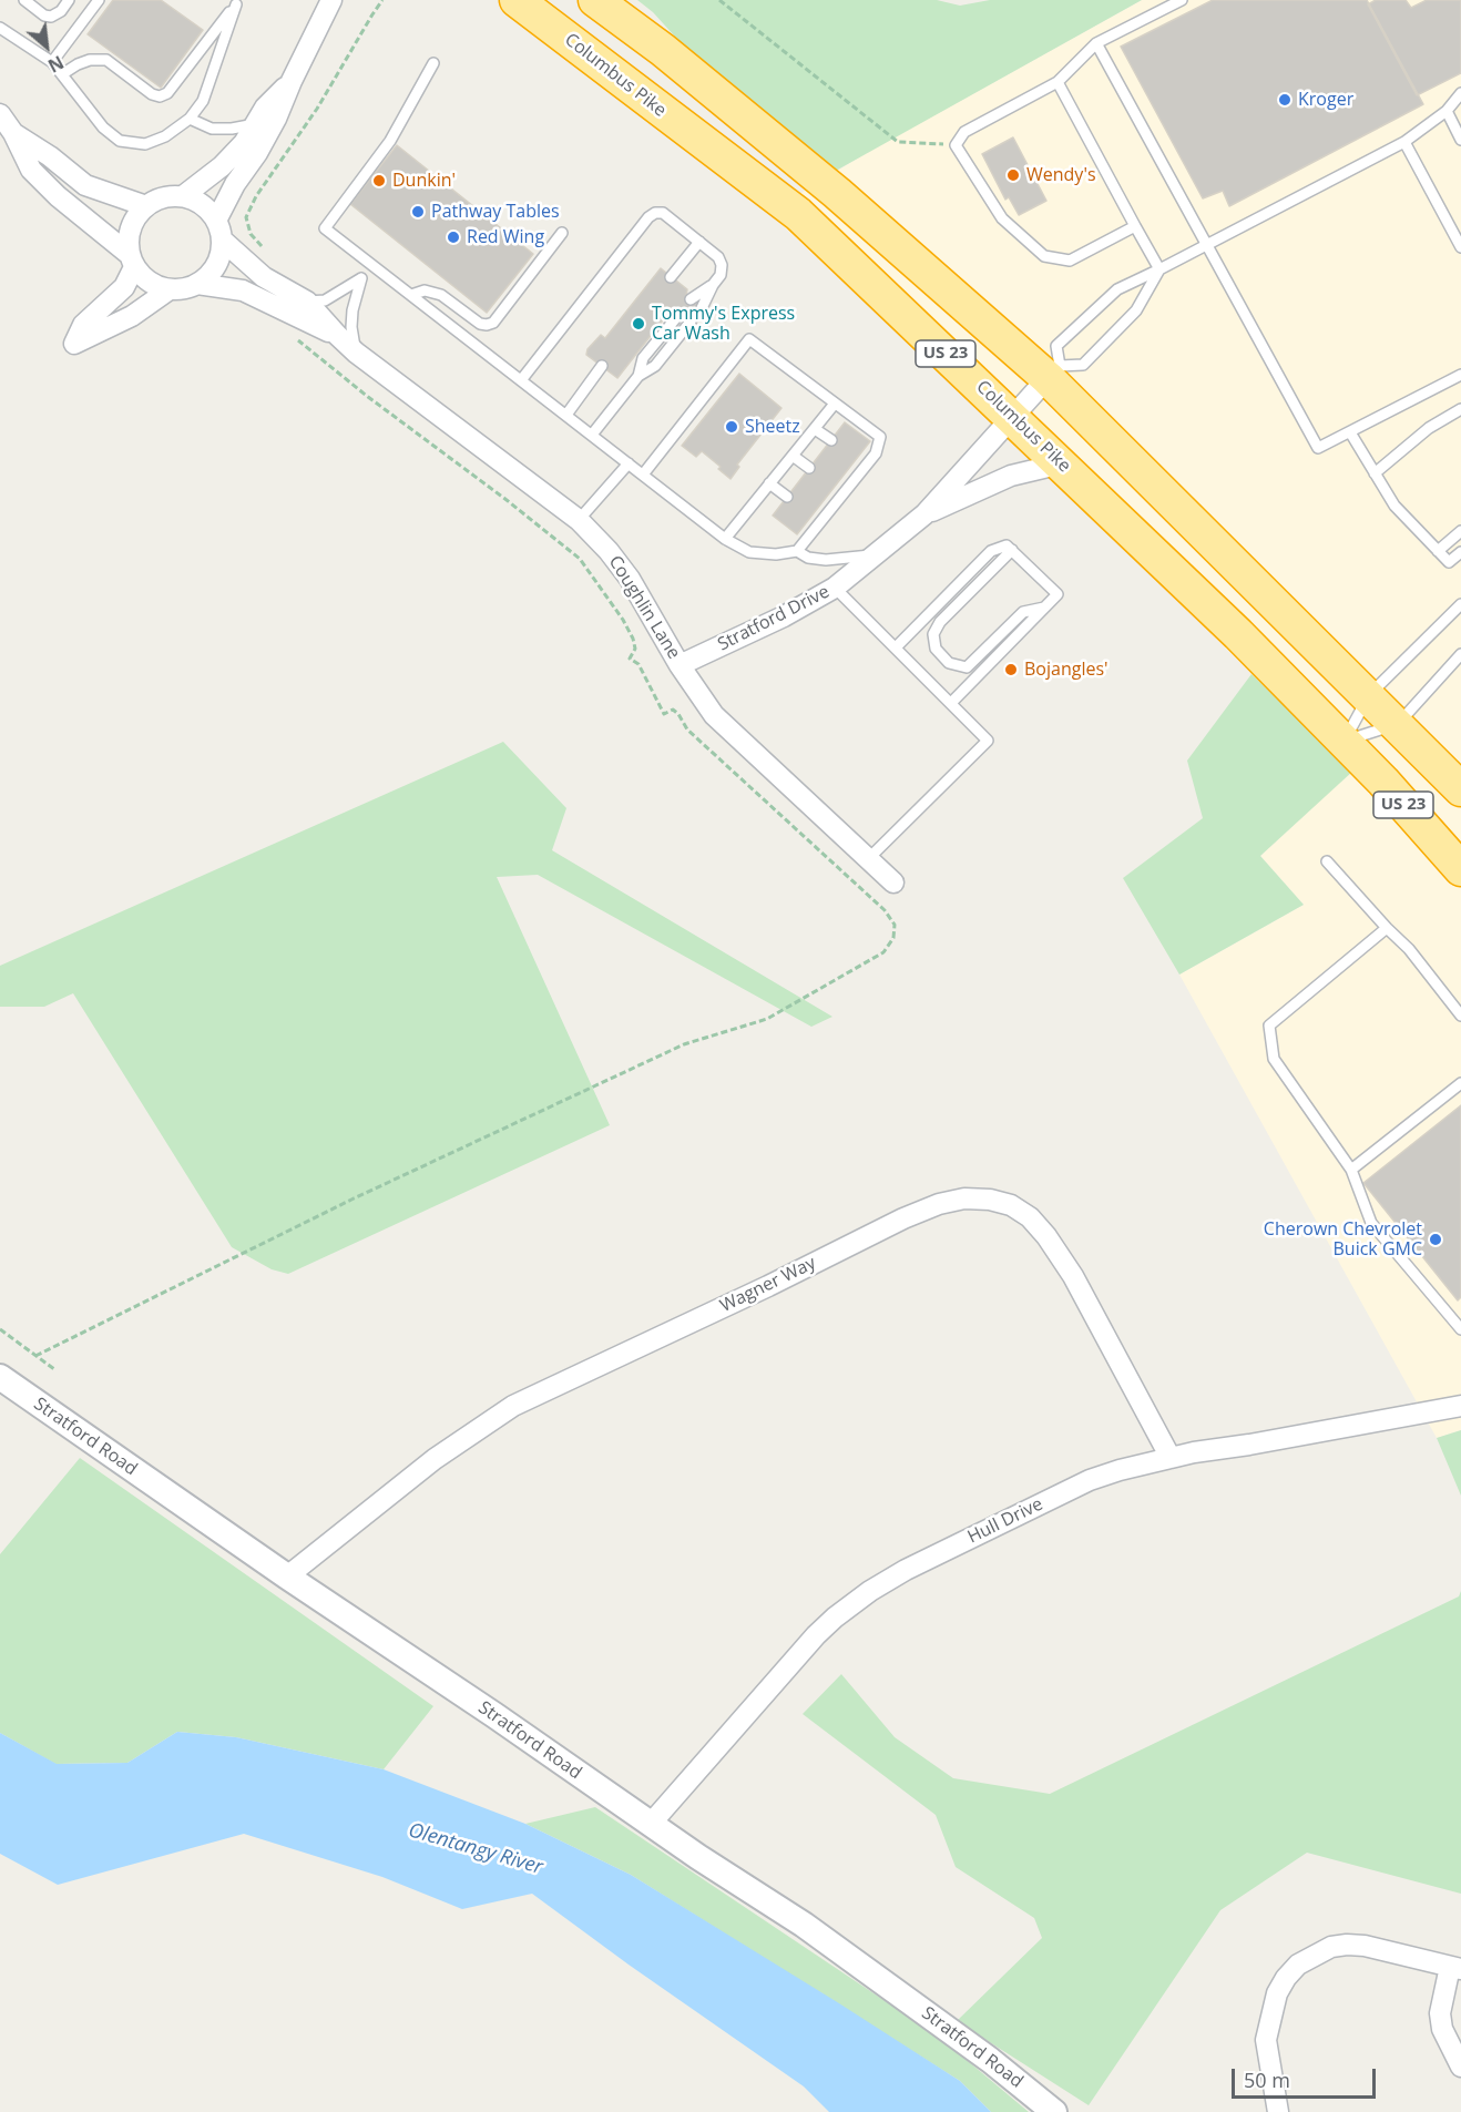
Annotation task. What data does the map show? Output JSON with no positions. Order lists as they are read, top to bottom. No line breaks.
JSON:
{"streets":{"highway":["Columbus Pike","US 23"],"street":["Coughlin Lane","Stratford Drive","Wagner Way","Stratford Road","Hull Drive"]},"crossings":[["Columbus Pike","Stratford Drive"],["US 23","Stratford Drive"],["Coughlin Lane","Stratford Drive"],["Wagner Way","Stratford Road"],["Wagner Way","Hull Drive"],["Stratford Road","Hull Drive"]],"water":["Olentangy River"],"places":["Kroger","Wendy's","Dunkin'","Pathway Tables","Red Wing","Tommy's Express Car Wash","Sheetz","Bojangles'","Cherown Chevrolet Buick GMC"],"scale_bar":"50 m","north":"bottom right"}
